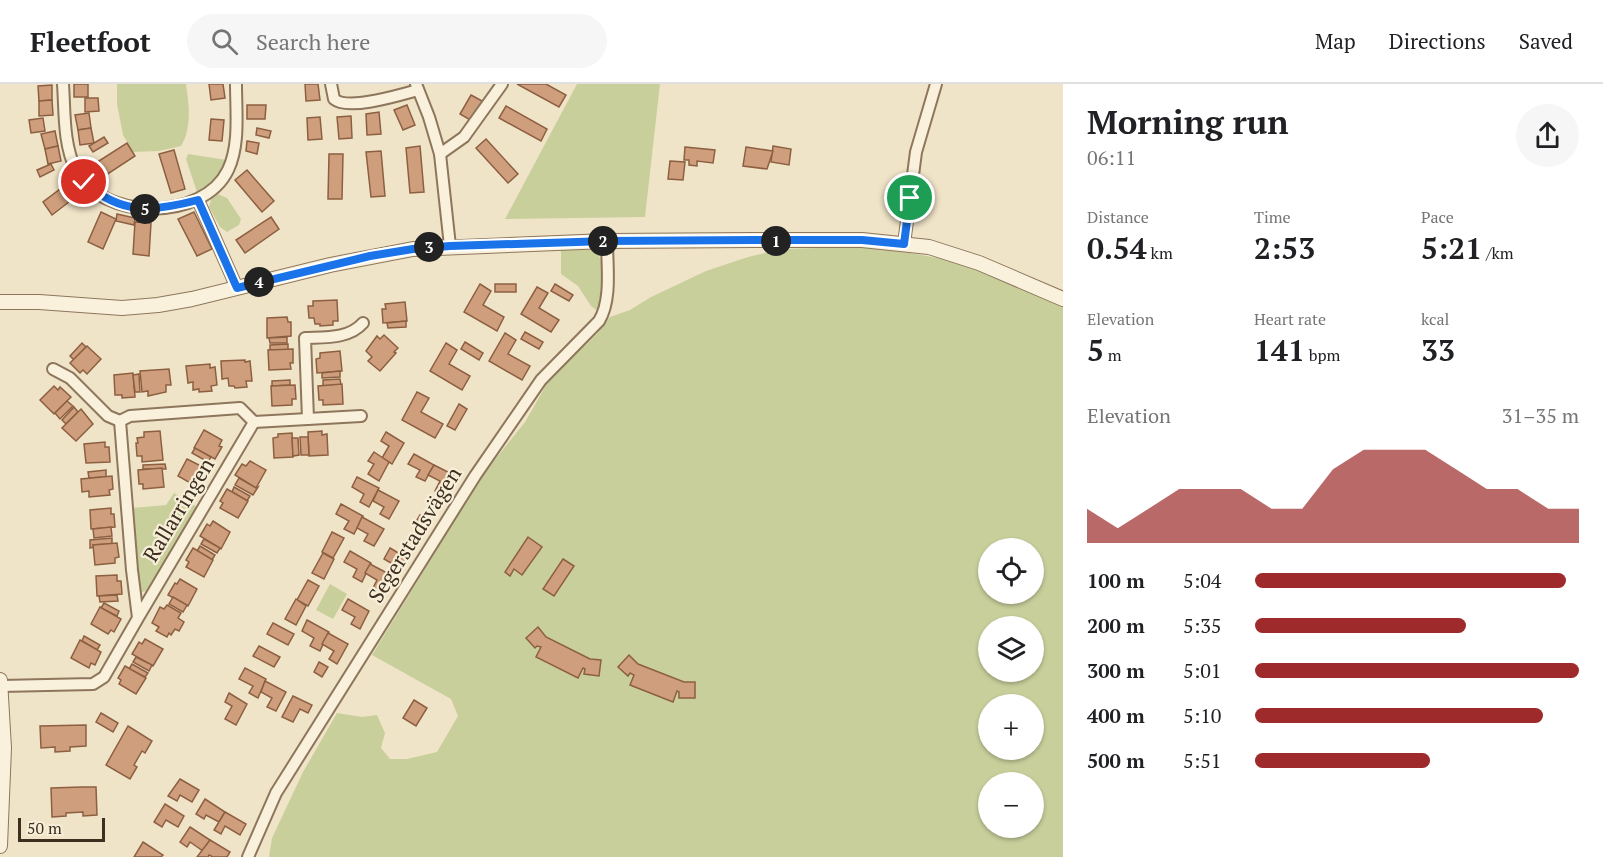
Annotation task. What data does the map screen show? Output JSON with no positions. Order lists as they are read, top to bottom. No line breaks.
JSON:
{"streets":{"street":["Rallarringen","Segerstadsvägen"]},"scale_bar":"50 m","page":{"header":"Fleetfoot","search":"Search here","nav":["Map","Directions","Saved"],"heading":["Morning run","06:11"],"stats":[["Distance","0.54 km"],["Time","2:53"],["Pace","5:21 /km"],["Elevation","5 m"],["Heart rate","141 bpm"],["kcal","33"]],"pins":["5","1","2","3","4"],"chart":["Elevation","31–35 m"],"map_buttons":["+","−"],"list":[{"name":"100 m","note":"5:04"},{"name":"200 m","note":"5:35"},{"name":"300 m","note":"5:01"},{"name":"400 m","note":"5:10"},{"name":"500 m","note":"5:51"}],"scale":"50 m"}}
